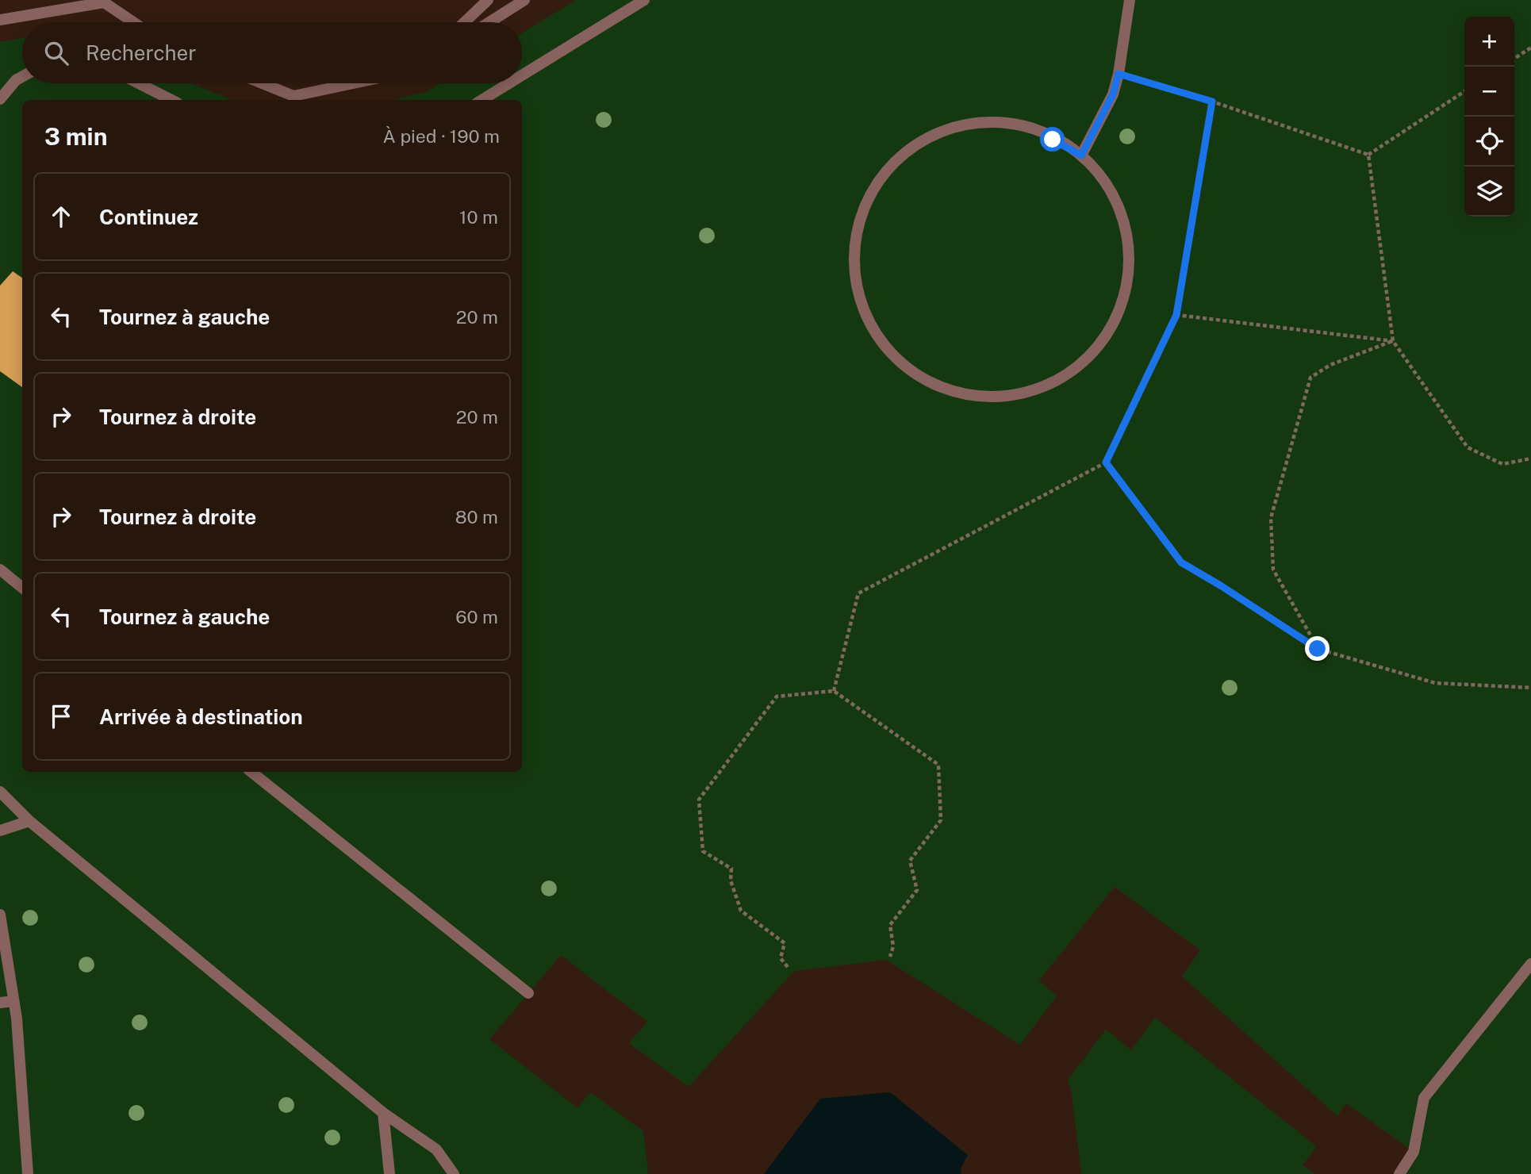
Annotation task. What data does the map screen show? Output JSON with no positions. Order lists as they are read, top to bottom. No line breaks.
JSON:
{"page":{"map_buttons":["+","−"],"search":"Rechercher","heading":["3 min","À pied · 190 m"],"list":[["Continuez","10 m"],["Tournez à gauche","20 m"],["Tournez à droite","20 m"],["Tournez à droite","80 m"],["Tournez à gauche","60 m"],"Arrivée à destination"]}}
